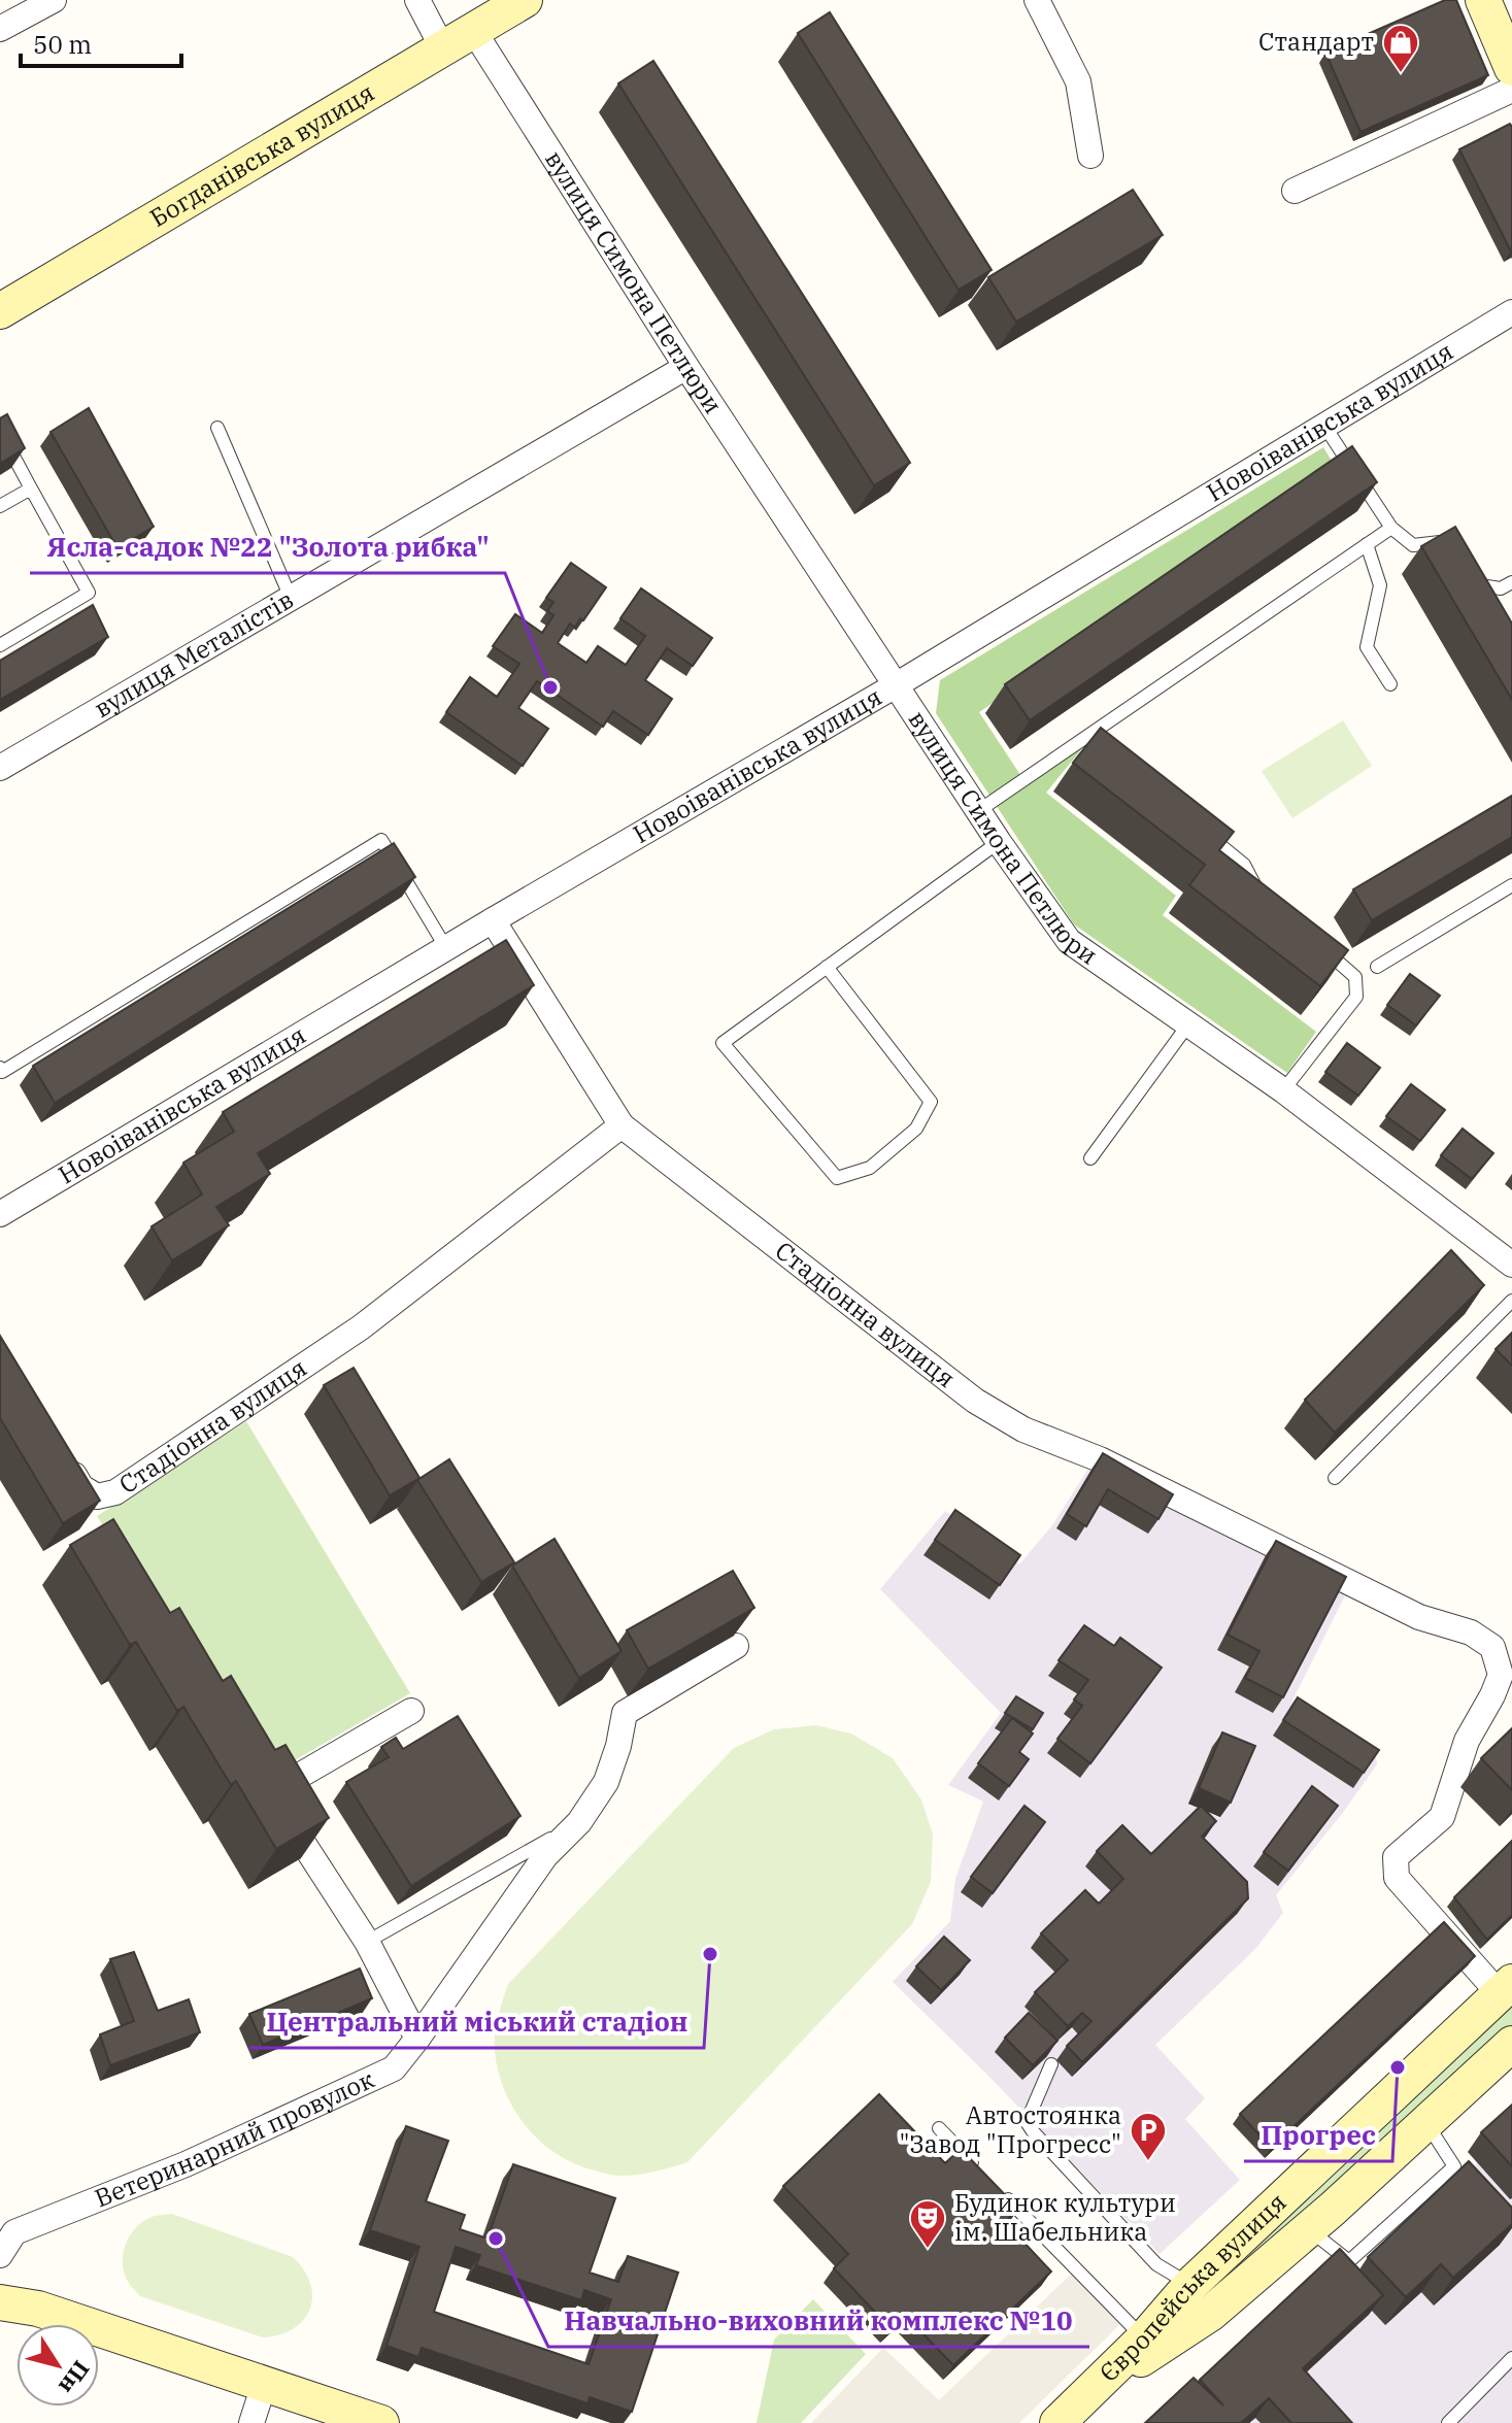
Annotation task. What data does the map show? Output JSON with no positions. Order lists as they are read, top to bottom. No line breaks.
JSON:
{"streets":{"street":["Богданівська вулиця","вулиця Симона Петлюри","Новоіванівська вулиця","вулиця Металістів","Стадіонна вулиця","Ветеринарний провулок","Європейська вулиця"]},"crossings":[["Богданівська вулиця","вулиця Симона Петлюри"],["вулиця Симона Петлюри","Новоіванівська вулиця"],["вулиця Симона Петлюри","вулиця Металістів"],["Стадіонна вулиця","Європейська вулиця"]],"places":{"shop":["Стандарт"],"other":["Ясла-садок №22 \"Золота рибка\"","Центральний міський стадіон","Прогрес","Навчально-виховний комплекс №10"],"parking":["Автостоянка \"Завод \"Прогресс\""],"theatre":["Будинок культури ім. Шабельника"]},"scale_bar":"50 m","north":"bottom right"}
